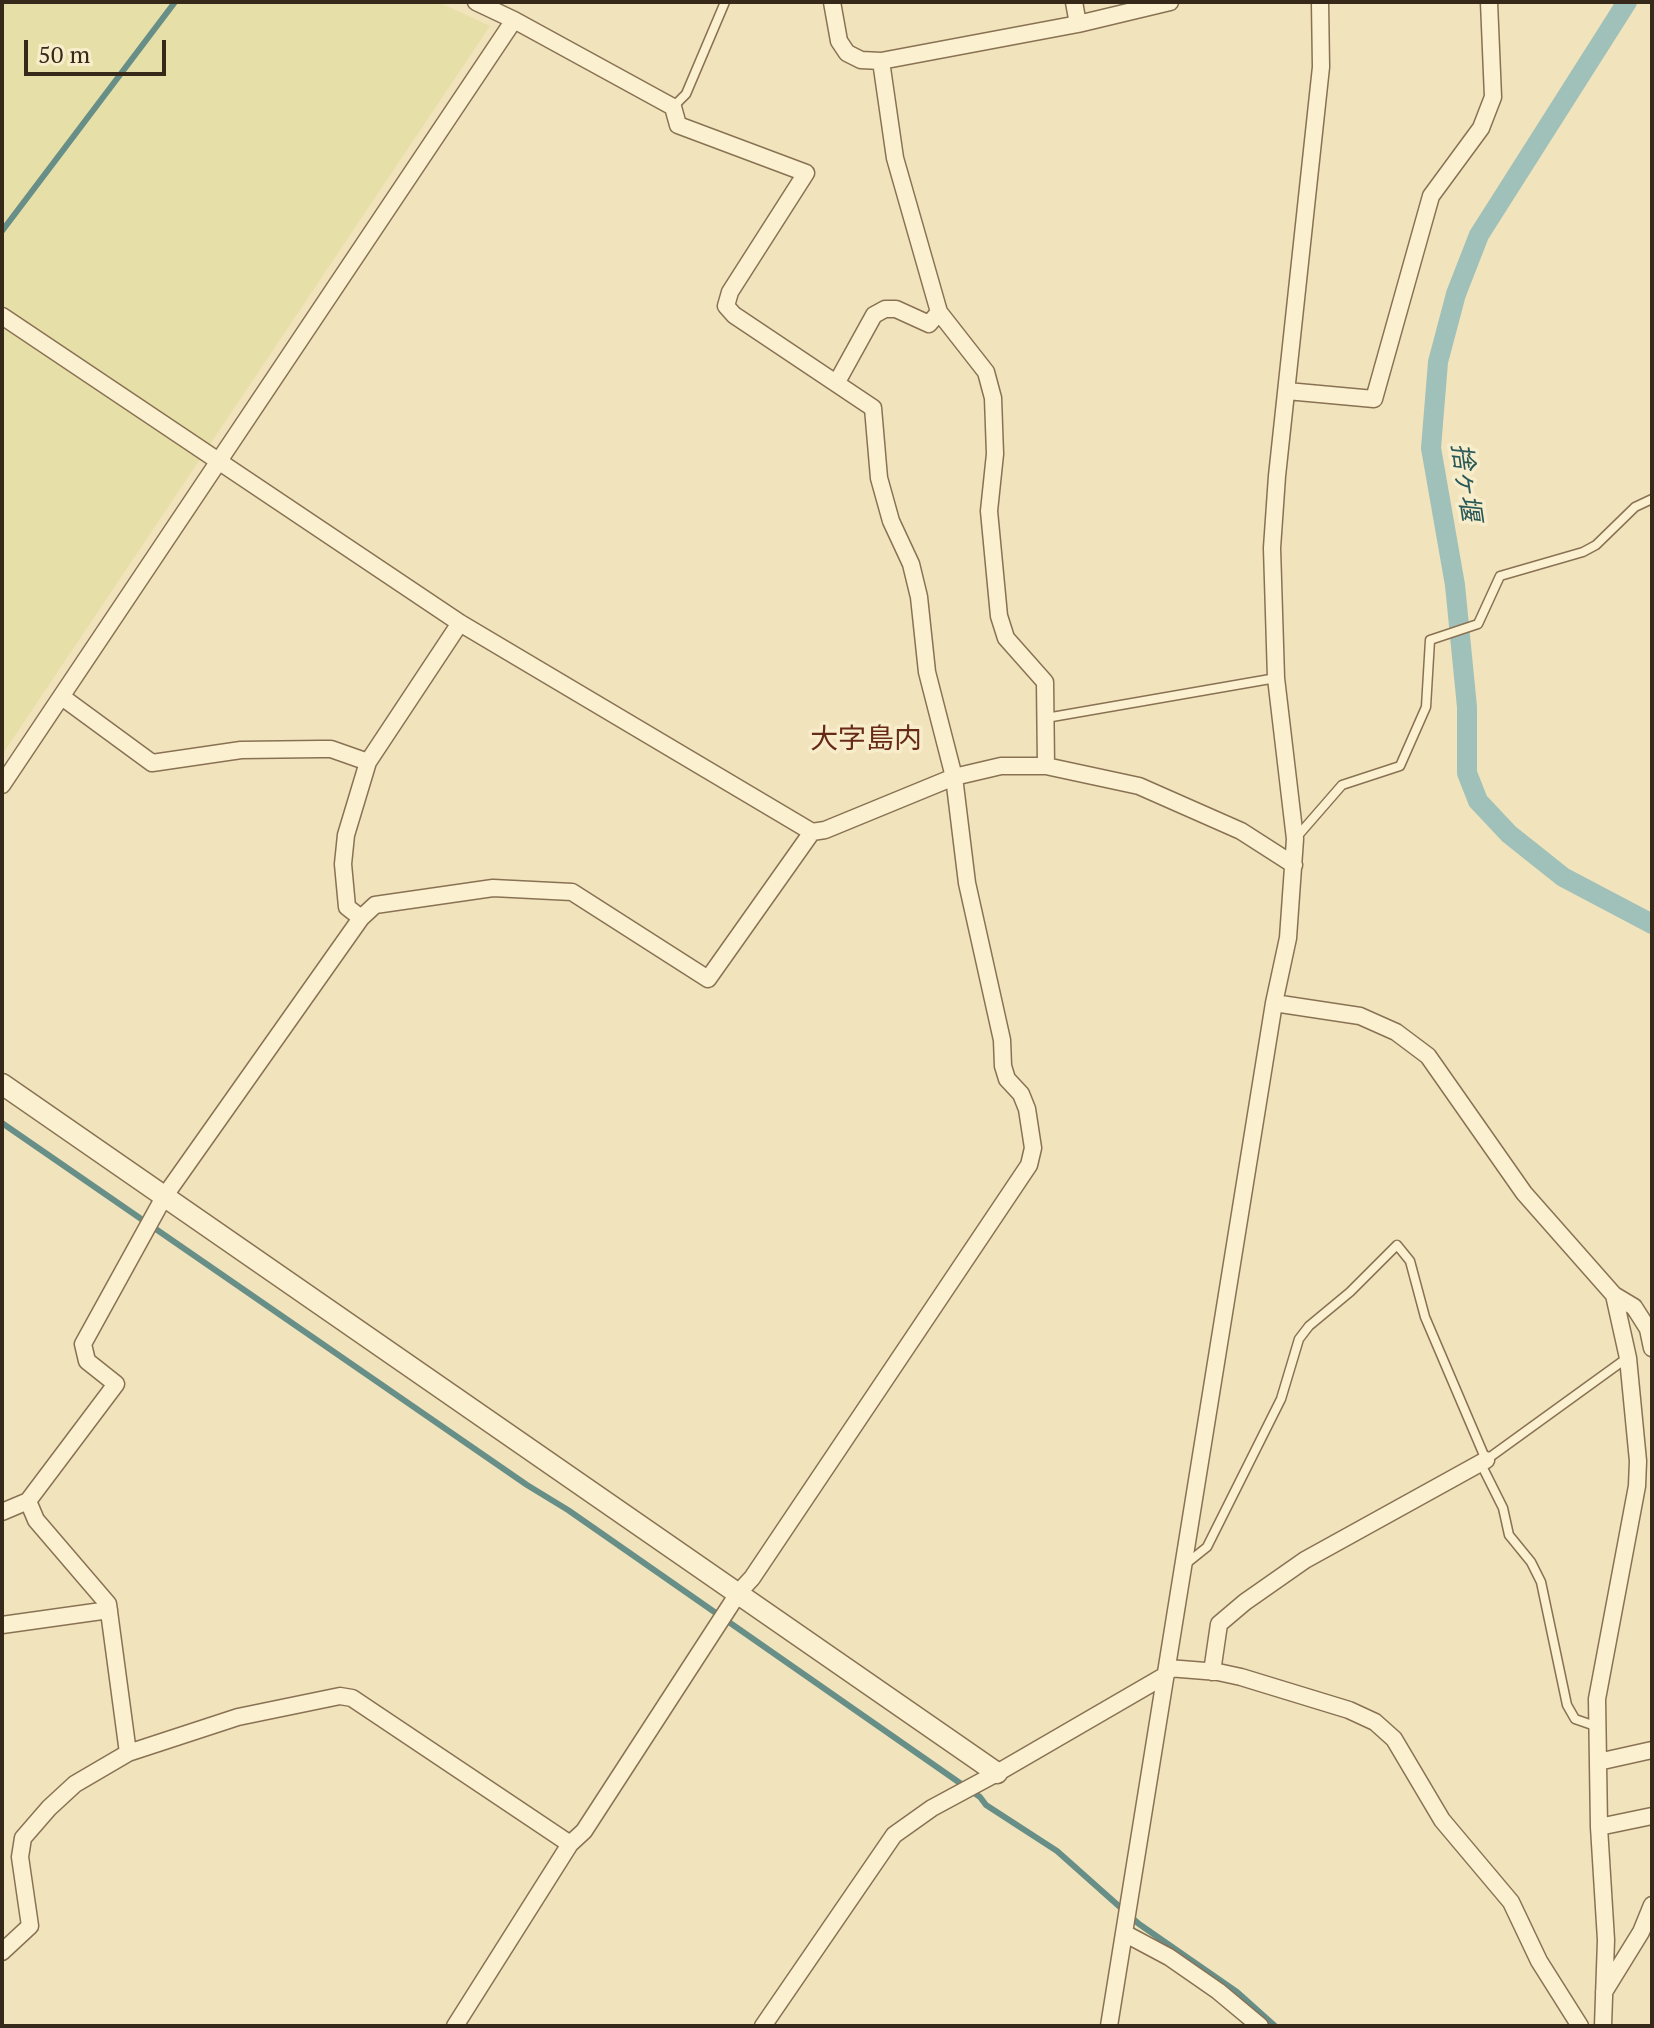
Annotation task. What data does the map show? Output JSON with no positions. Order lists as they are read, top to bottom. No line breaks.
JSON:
{"districts":["大字島内"],"water":["捨ヶ堰"],"scale_bar":"50 m"}
